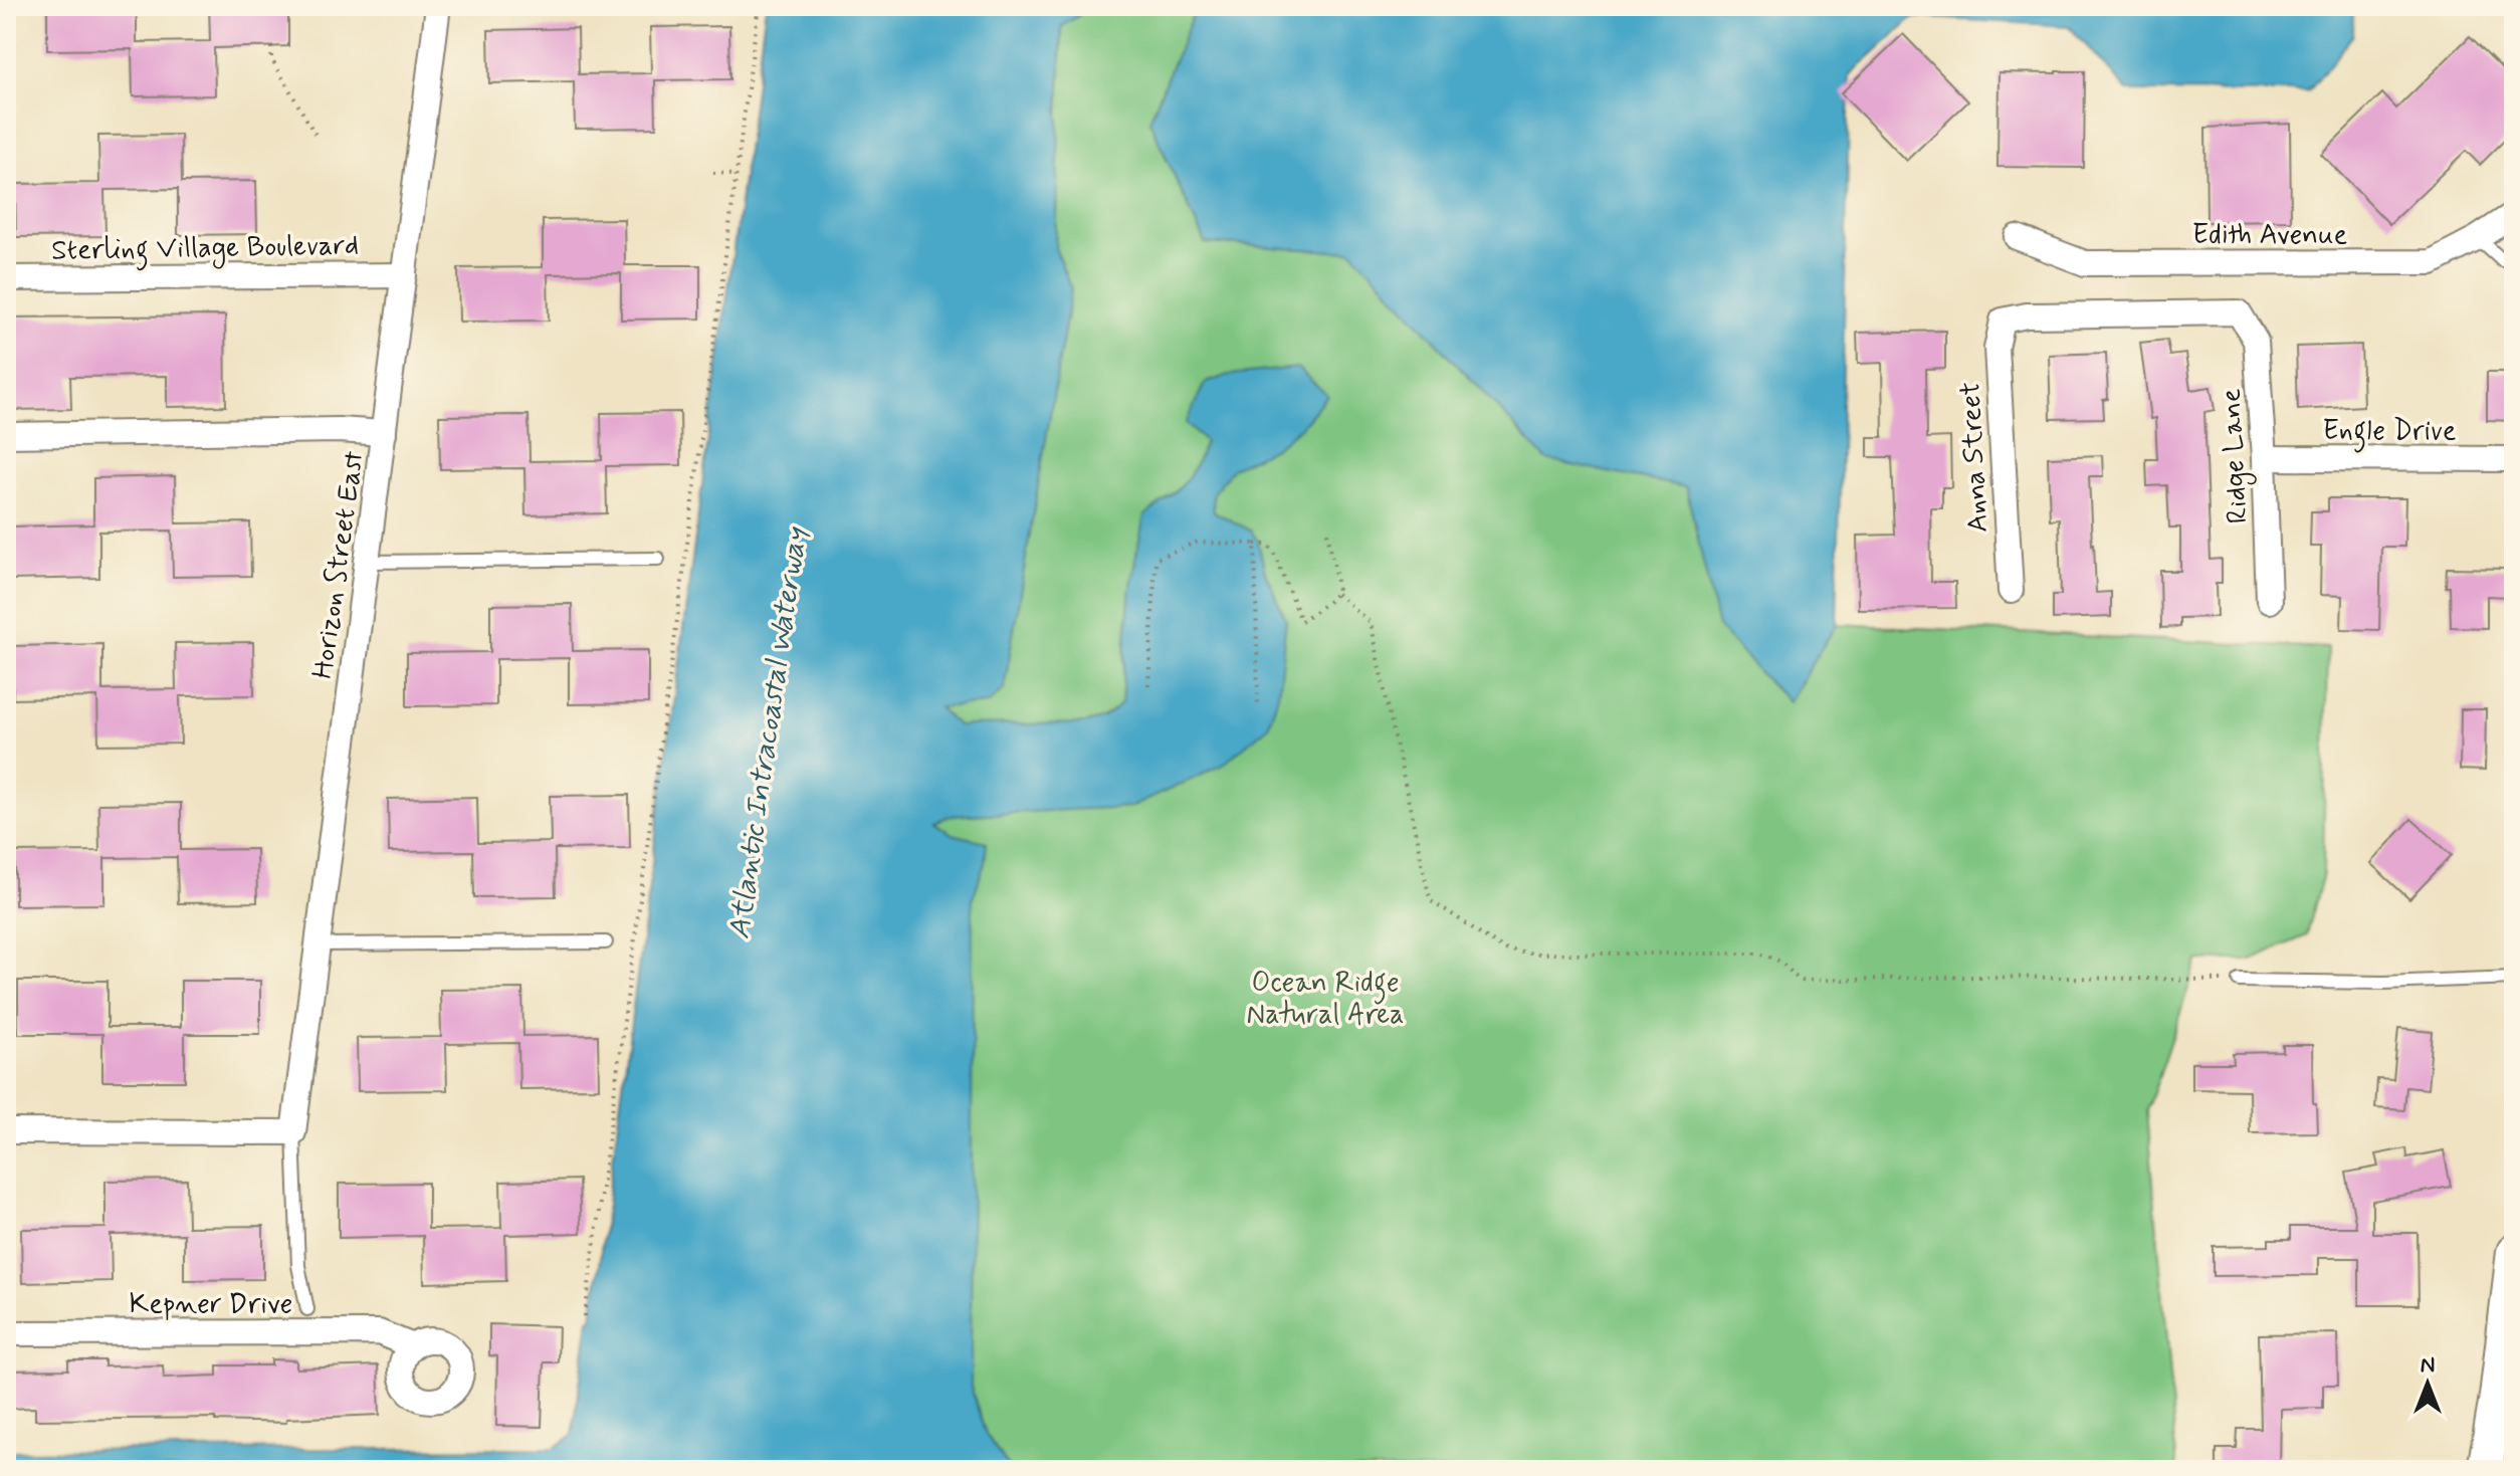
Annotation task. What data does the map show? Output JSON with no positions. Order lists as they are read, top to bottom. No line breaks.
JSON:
{"streets":{"street":["Edith Avenue","Sterling Village Boulevard","Engle Drive","Ridge Lane","Anna Street","Horizon Street East","Kepner Drive"]},"crossings":[["Sterling Village Boulevard","Horizon Street East"],["Engle Drive","Ridge Lane"],["Ridge Lane","Anna Street"]],"water":["Atlantic Intracoastal Waterway"],"parks":["Ocean Ridge Natural Area"],"north":"top"}
